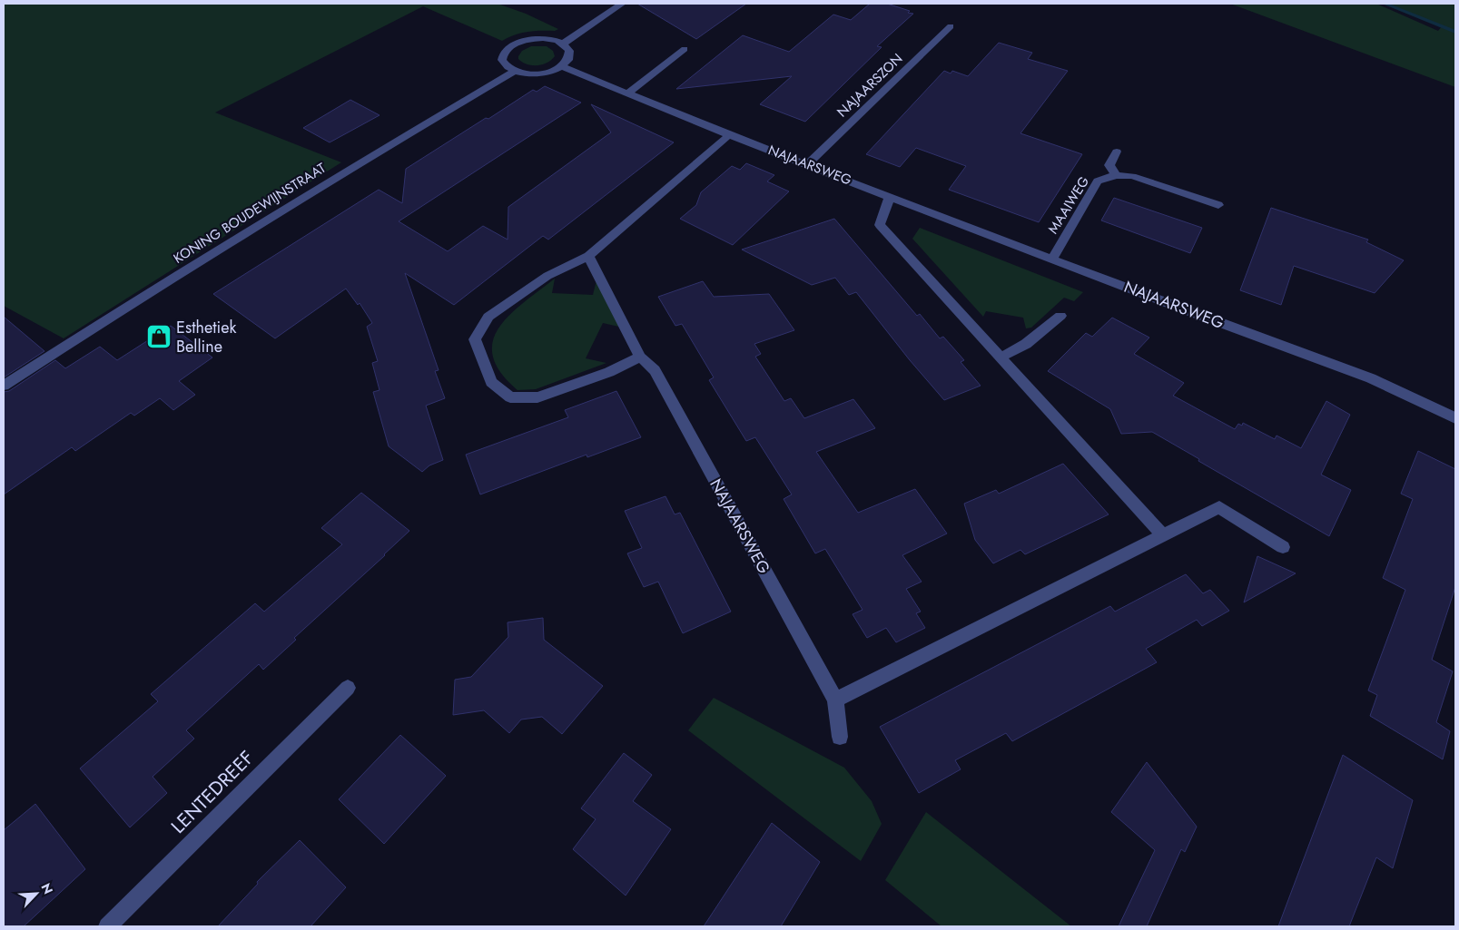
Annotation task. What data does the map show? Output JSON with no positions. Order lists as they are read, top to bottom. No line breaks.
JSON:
{"streets":{"street":["NAJAARSZON","NAJAARSWEG","MAAIWEG","KONING BOUDEWIJNSTRAAT","LENTEDREEF"]},"crossings":[["NAJAARSZON","NAJAARSWEG"],["NAJAARSWEG","MAAIWEG"]],"places":{"shop":["Esthetiek Belline"]},"north":"top right"}
